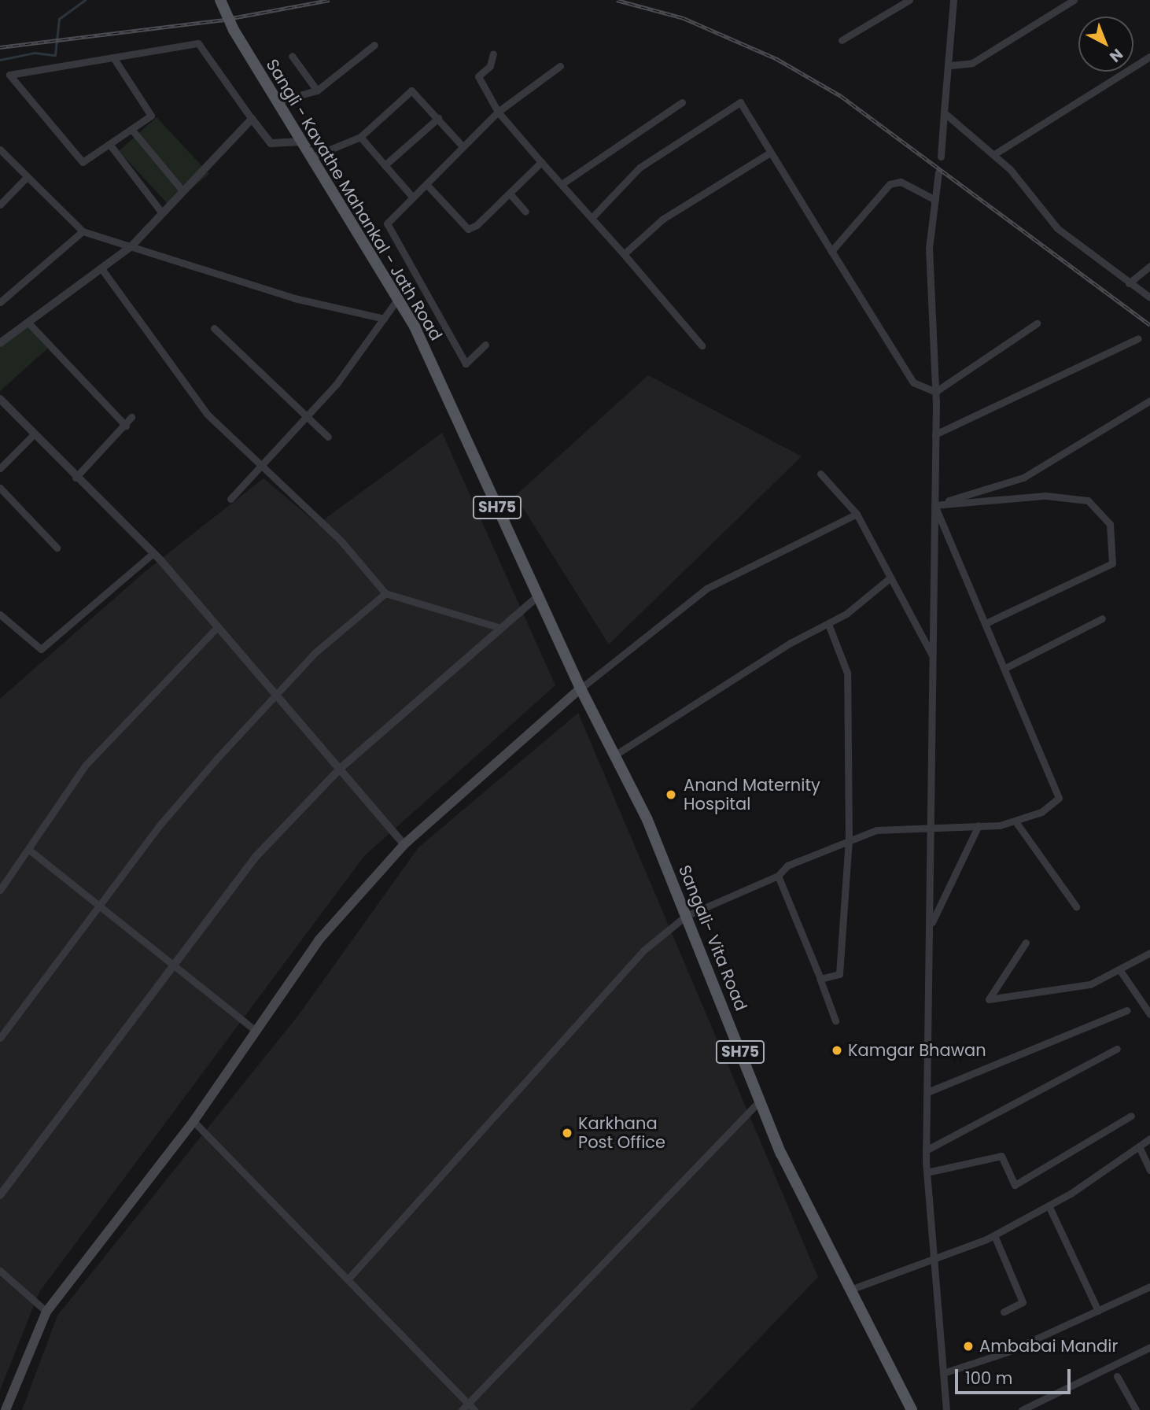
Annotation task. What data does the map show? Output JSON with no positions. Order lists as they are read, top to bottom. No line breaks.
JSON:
{"streets":{"main road":["Sangli - Kavathe Mahankal - Jath Road","SH75","Sangali- Vita Road"]},"crossings":[["Sangli - Kavathe Mahankal - Jath Road","Sangali- Vita Road"]],"places":["Anand Maternity Hospital","Kamgar Bhawan","Karkhana Post Office","Ambabai Mandir"],"scale_bar":"100 m","north":"bottom right"}
